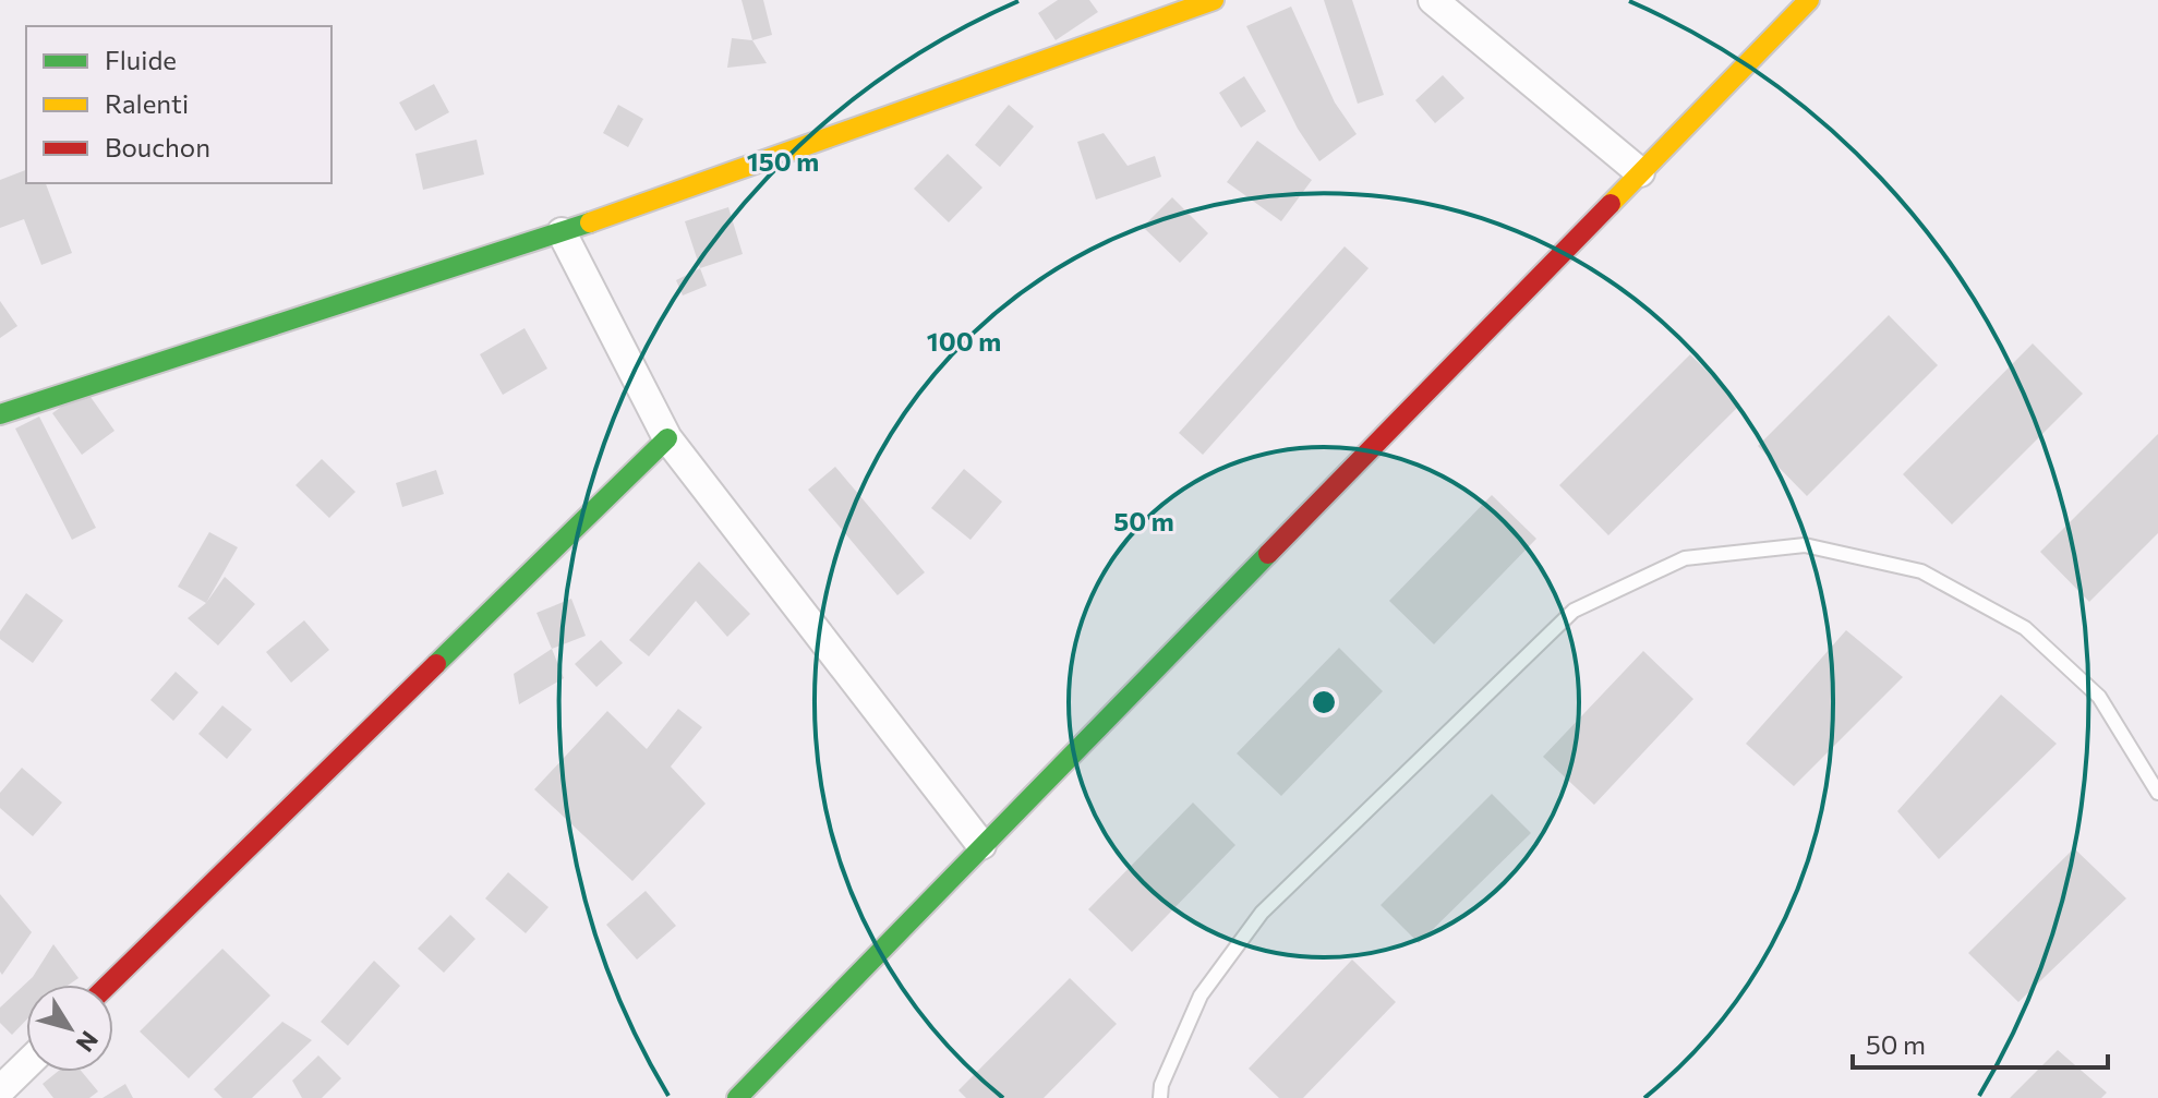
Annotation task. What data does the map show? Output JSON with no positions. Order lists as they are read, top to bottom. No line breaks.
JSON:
{"legend":["Fluide","Ralenti","Bouchon"],"scale_bar":"50 m","north":"bottom right","rings":["150 m","100 m","50 m"]}
